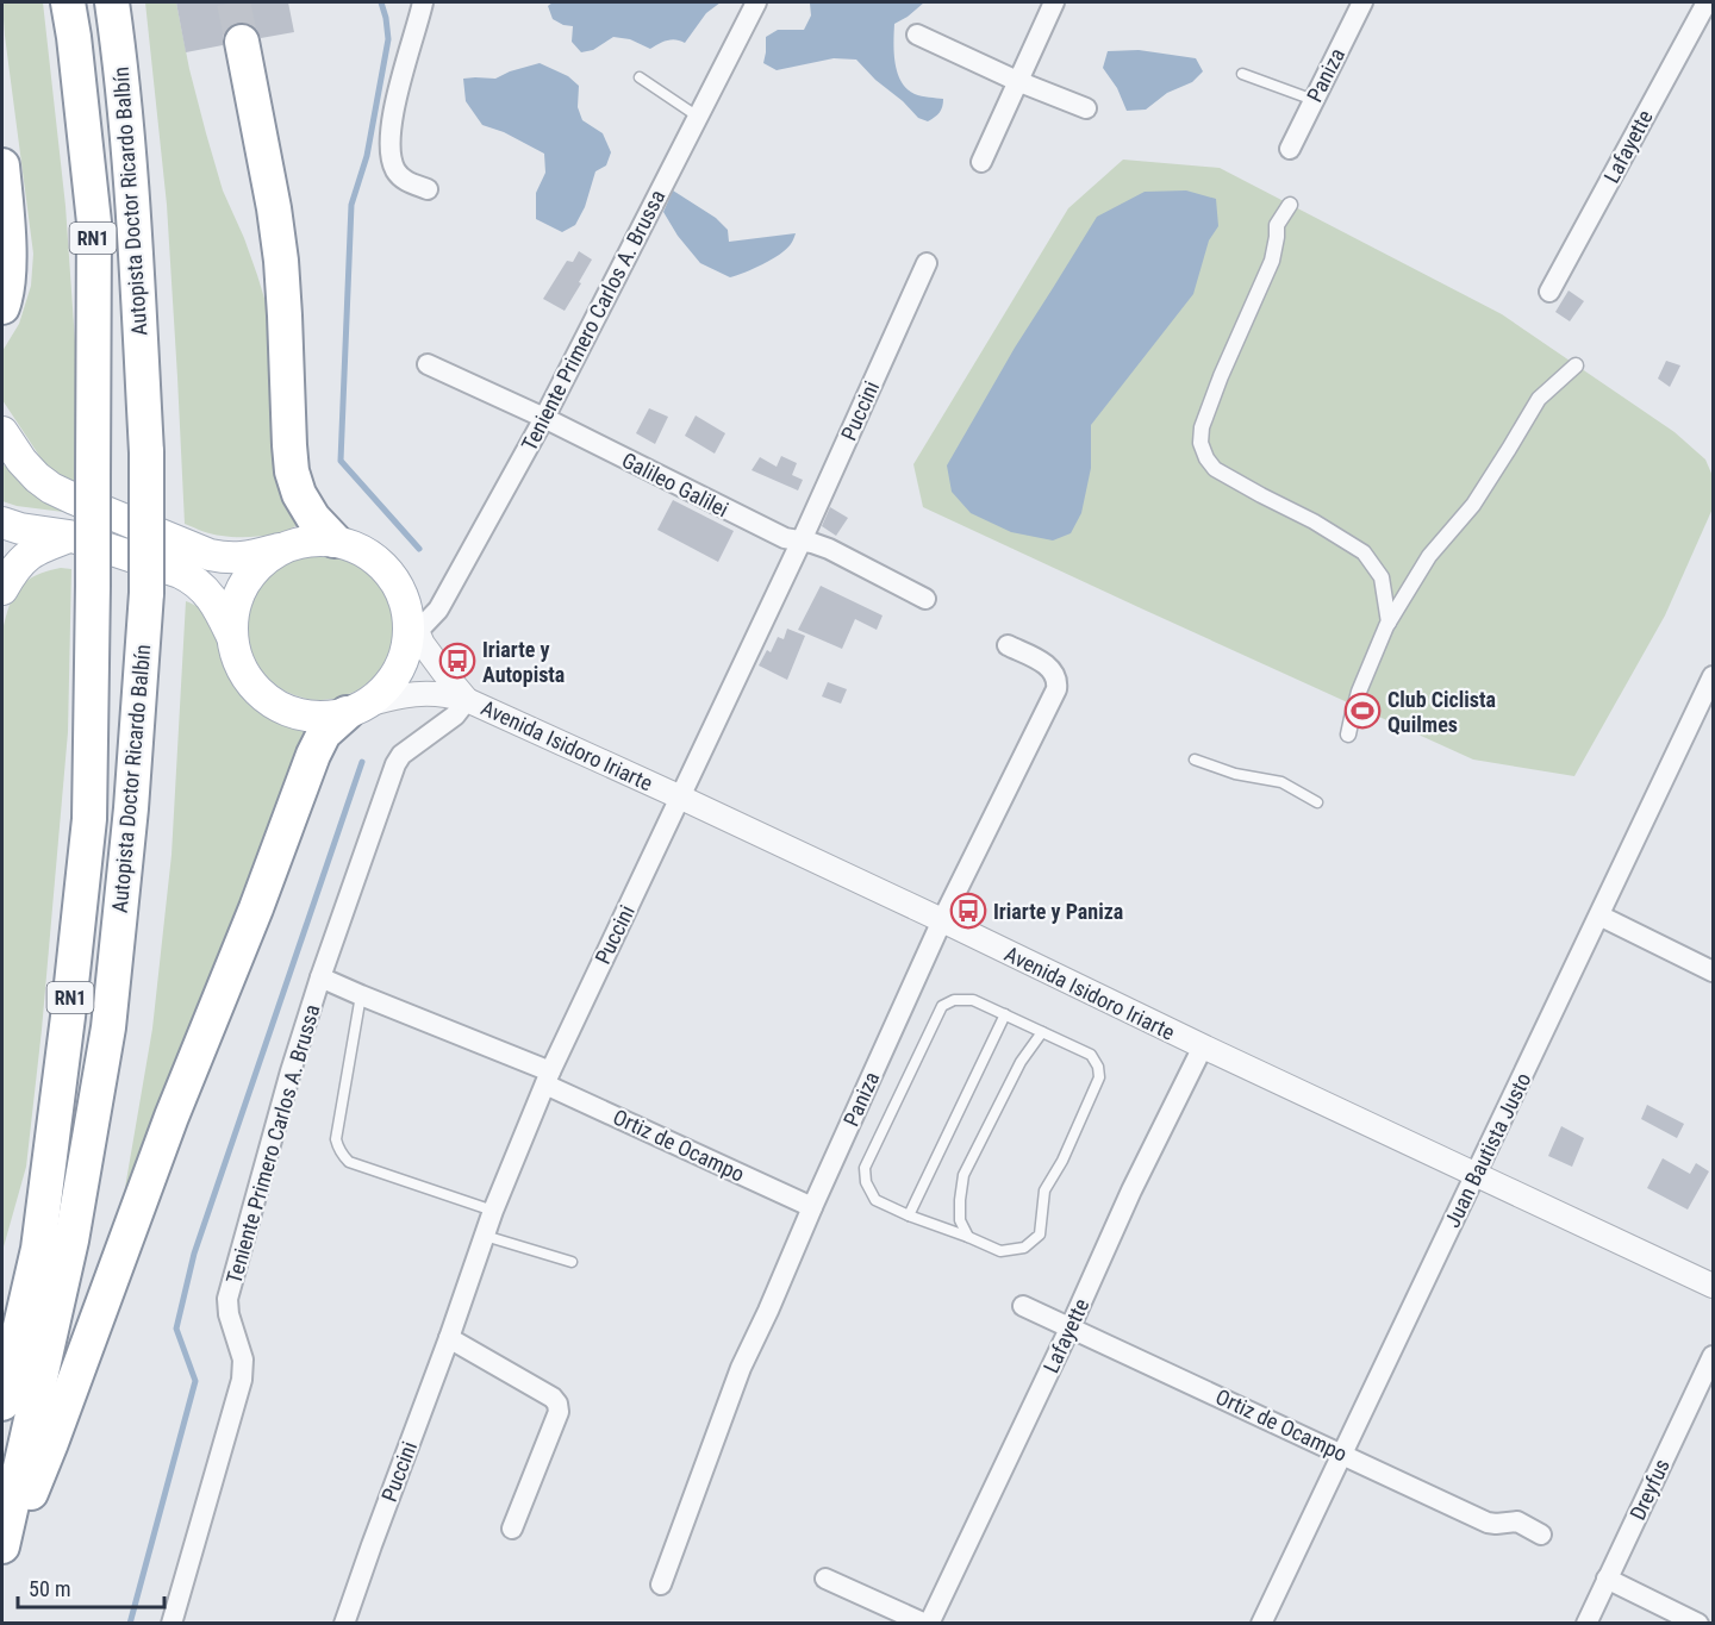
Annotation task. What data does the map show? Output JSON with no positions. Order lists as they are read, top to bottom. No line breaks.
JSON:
{"streets":{"highway":["Autopista Doctor Ricardo Balbín","RN1"],"street":["Paniza","Lafayette","Teniente Primero Carlos A. Brussa","Puccini","Galileo Galilei","Avenida Isidoro Iriarte","Ortiz de Ocampo","Juan Bautista Justo","Dreyfus"]},"crossings":[["Paniza","Avenida Isidoro Iriarte"],["Paniza","Ortiz de Ocampo"],["Lafayette","Avenida Isidoro Iriarte"],["Lafayette","Ortiz de Ocampo"],["Teniente Primero Carlos A. Brussa","Galileo Galilei"],["Teniente Primero Carlos A. Brussa","Avenida Isidoro Iriarte"],["Teniente Primero Carlos A. Brussa","Ortiz de Ocampo"],["Puccini","Galileo Galilei"],["Puccini","Avenida Isidoro Iriarte"],["Puccini","Ortiz de Ocampo"],["Avenida Isidoro Iriarte","Juan Bautista Justo"],["Ortiz de Ocampo","Juan Bautista Justo"]],"places":{"bus stop":["Iriarte y Autopista","Iriarte y Paniza"],"sports":["Club Ciclista Quilmes"]},"scale_bar":"50 m"}
